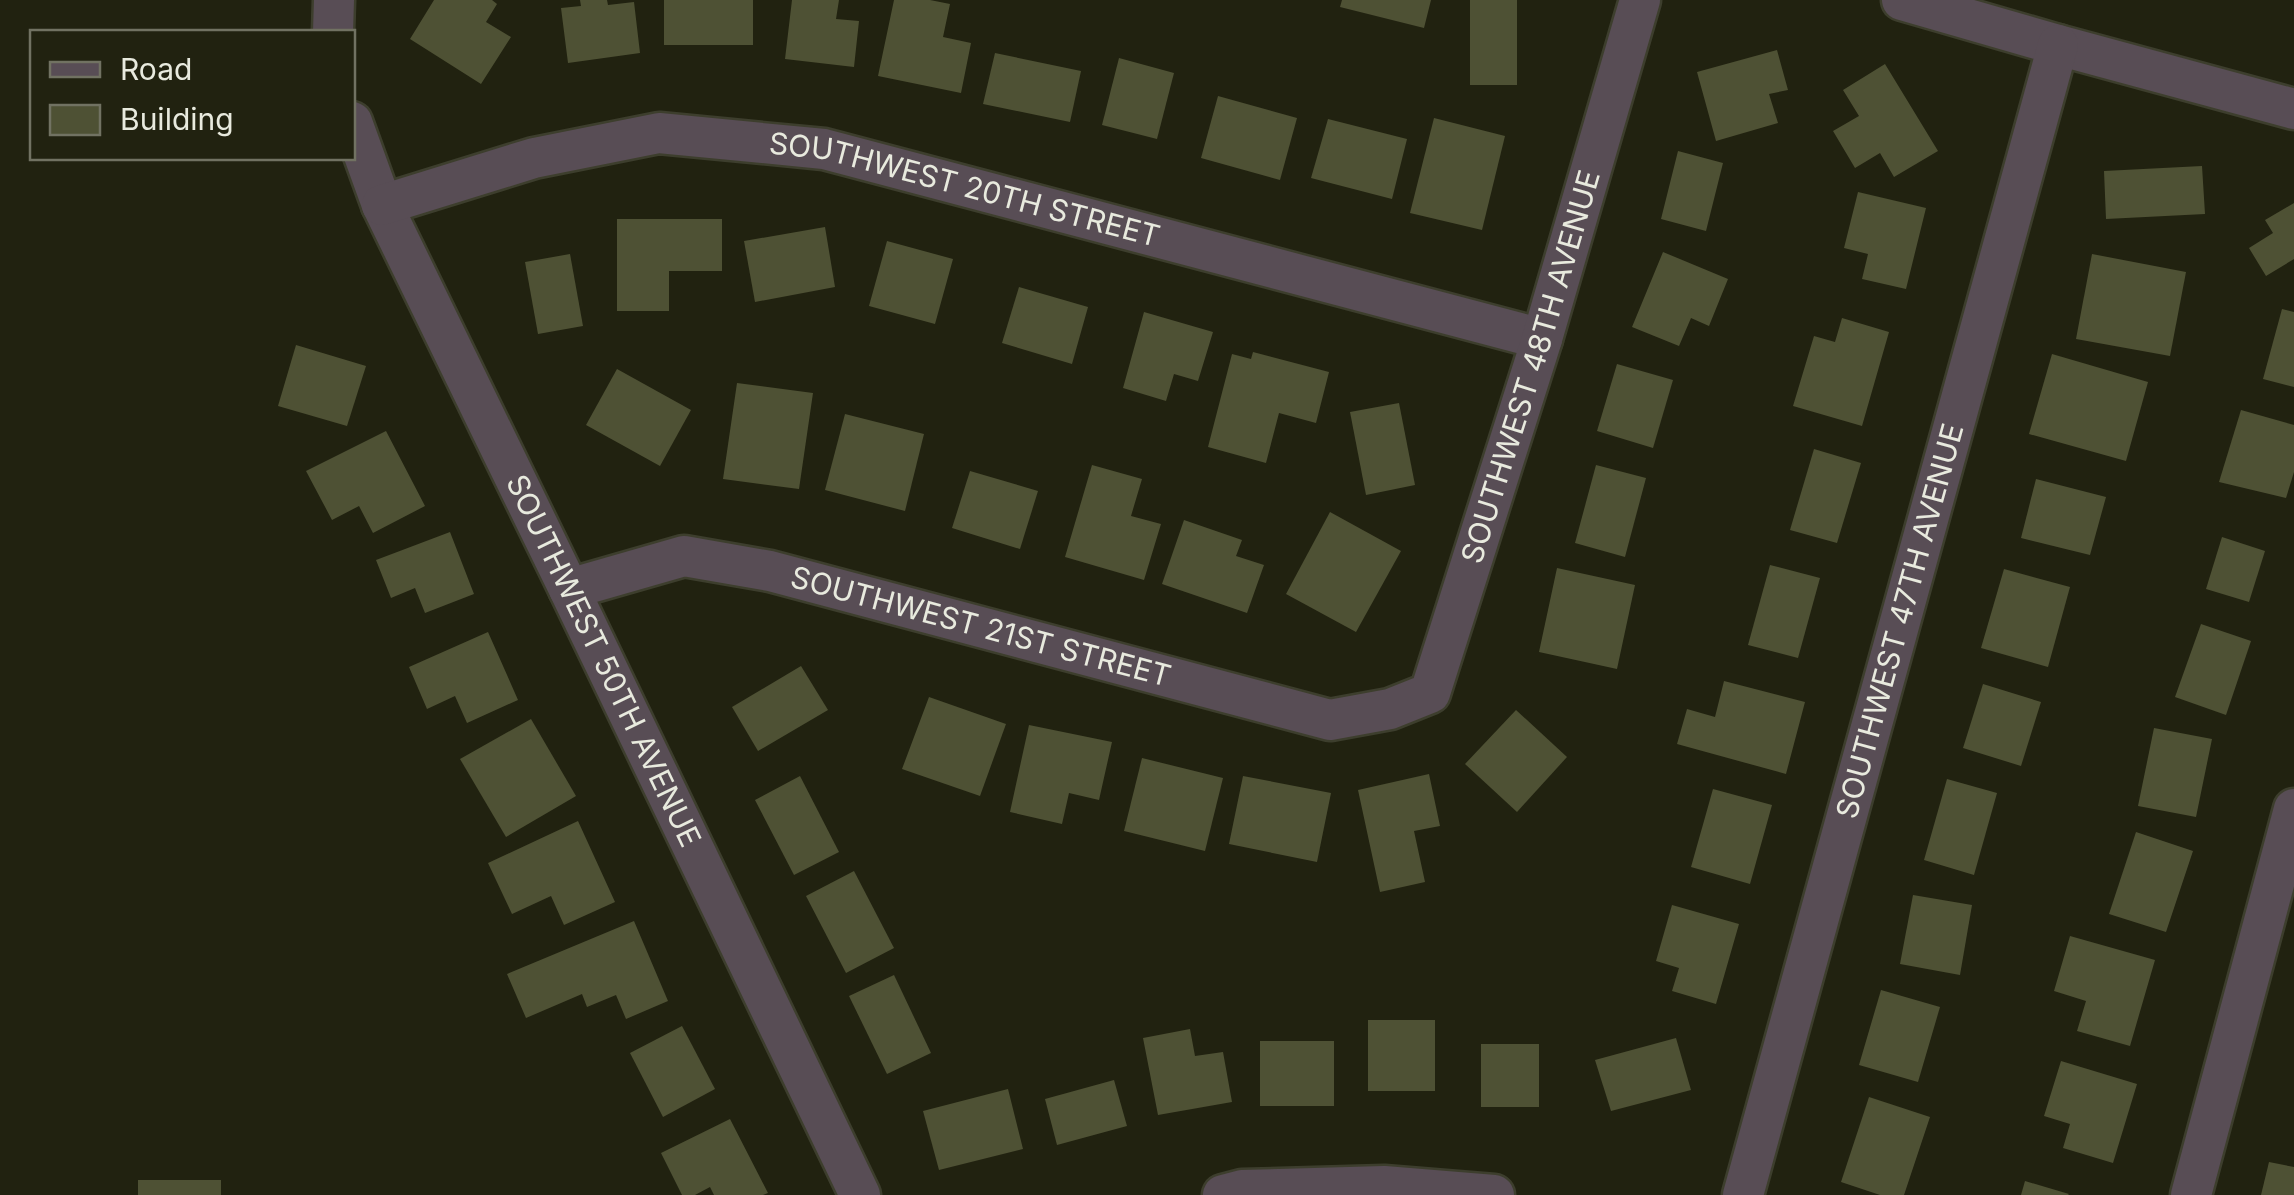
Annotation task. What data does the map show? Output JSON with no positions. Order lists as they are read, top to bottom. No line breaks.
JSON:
{"streets":{"street":["SOUTHWEST 20TH STREET","SOUTHWEST 48TH AVENUE","SOUTHWEST 47TH AVENUE","SOUTHWEST 21ST STREET","SOUTHWEST 50TH AVENUE"]},"crossings":[["SOUTHWEST 20TH STREET","SOUTHWEST 48TH AVENUE"],["SOUTHWEST 20TH STREET","SOUTHWEST 50TH AVENUE"],["SOUTHWEST 48TH AVENUE","SOUTHWEST 21ST STREET"],["SOUTHWEST 21ST STREET","SOUTHWEST 50TH AVENUE"]],"legend":["Road","Building"]}
